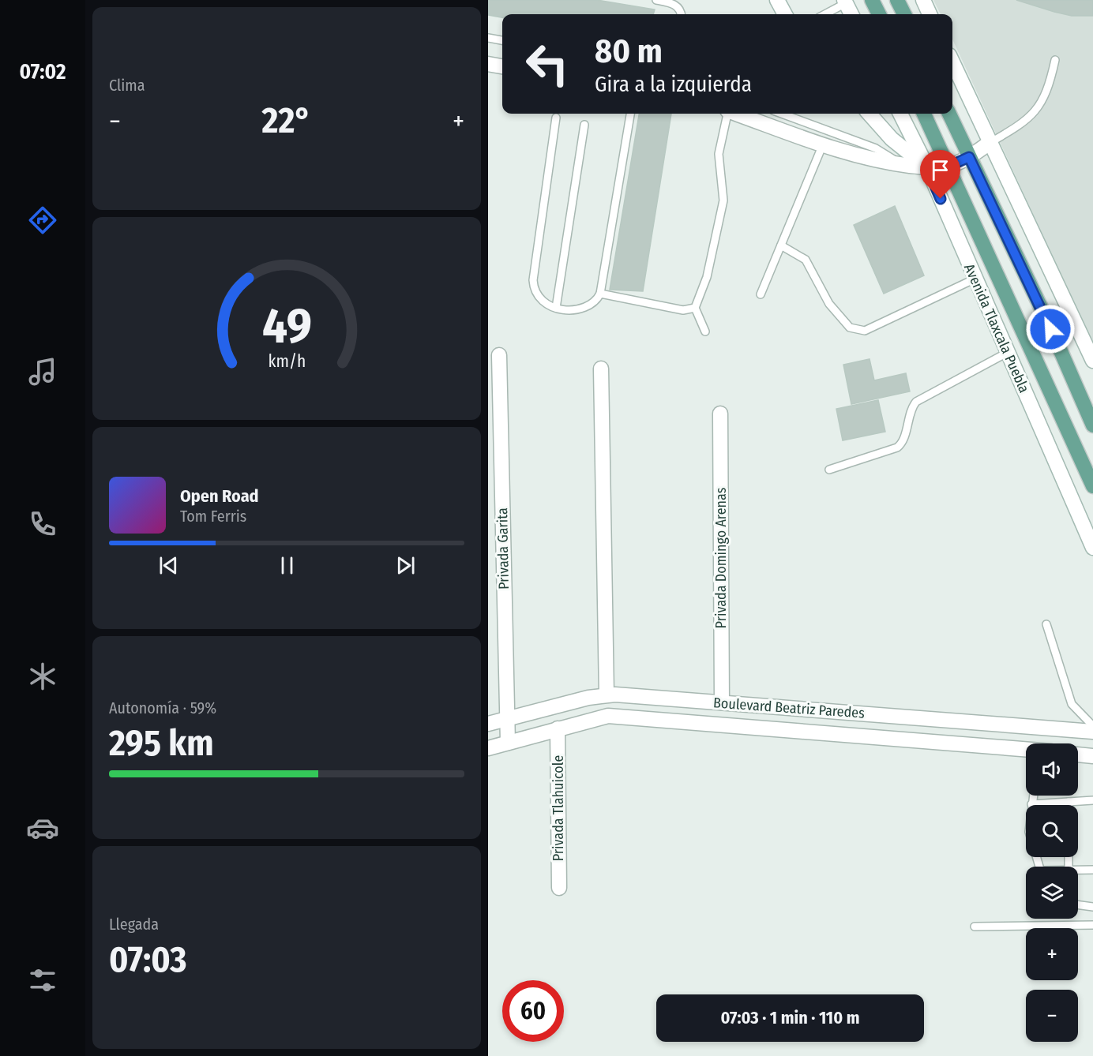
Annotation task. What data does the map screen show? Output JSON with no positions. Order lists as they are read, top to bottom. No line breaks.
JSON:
{"streets":{"main road":["Avenida Tlaxcala Puebla"],"street":["Privada Garita","Privada Domingo Arenas","Boulevard Beatriz Paredes","Privada Tlahuicole"]},"crossings":[["Privada Garita","Boulevard Beatriz Paredes"],["Privada Domingo Arenas","Boulevard Beatriz Paredes"],["Boulevard Beatriz Paredes","Privada Tlahuicole"]],"page":{"tabs":"07:02","tile":["Clima",["Autonomía · 59%","295 km"],["Llegada","07:03"]],"turn":["80 m","Gira a la izquierda"],"heat":["−","22°","+"],"song":["Open Road","Tom Ferris"],"map_buttons":["+","−"],"limit":"60","trip":"07:03 · 1 min · 110 m","gauge":["49","km/h"]}}
